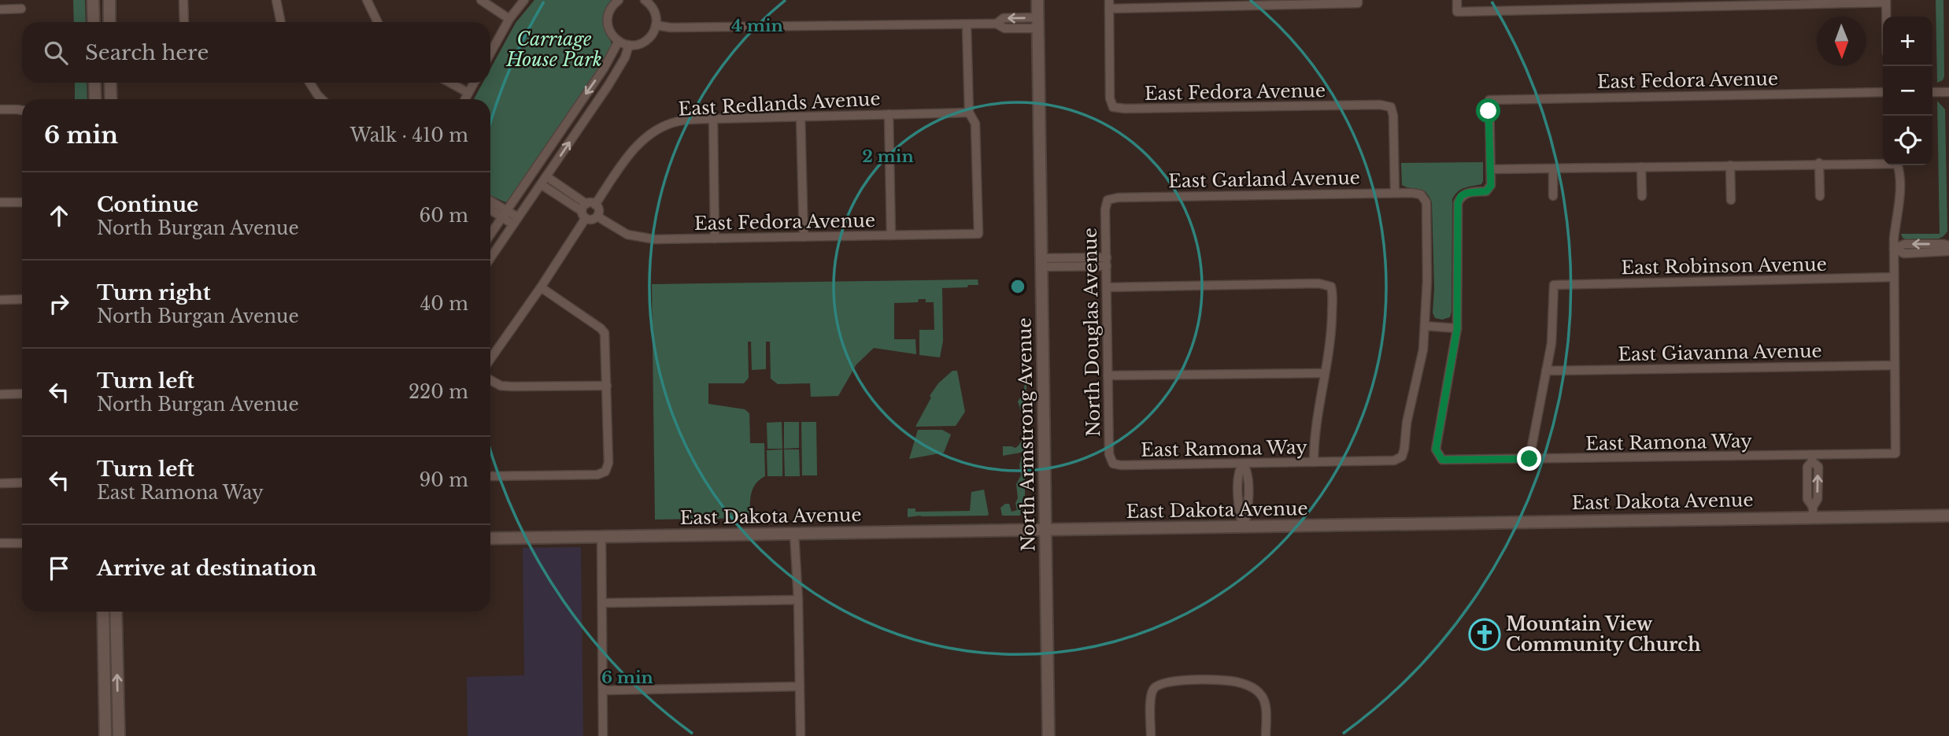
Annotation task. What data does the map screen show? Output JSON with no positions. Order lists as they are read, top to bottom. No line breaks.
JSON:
{"streets":{"street":["East Fedora Avenue","East Redlands Avenue","East Garland Avenue","East Robinson Avenue","North Douglas Avenue","East Giavanna Avenue","North Armstrong Avenue","East Ramona Way","East Dakota Avenue"]},"crossings":[["East Fedora Avenue","East Redlands Avenue"],["East Fedora Avenue","East Garland Avenue"],["East Garland Avenue","North Douglas Avenue"],["East Garland Avenue","East Ramona Way"],["East Robinson Avenue","East Giavanna Avenue"],["North Douglas Avenue","East Ramona Way"],["East Giavanna Avenue","East Ramona Way"],["North Armstrong Avenue","East Dakota Avenue"]],"parks":["Carriage House Park"],"places":{"church":["Mountain View Community Church"]},"north":"bottom","page":{"map_buttons":["+","−"],"search":"Search here","heading":["6 min","Walk · 410 m"],"list":[["Continue","North Burgan Avenue","60 m"],["Turn right","North Burgan Avenue","40 m"],["Turn left","North Burgan Avenue","220 m"],["Turn left","East Ramona Way","90 m"],"Arrive at destination"]},"rings":["4 min","2 min","6 min"]}
